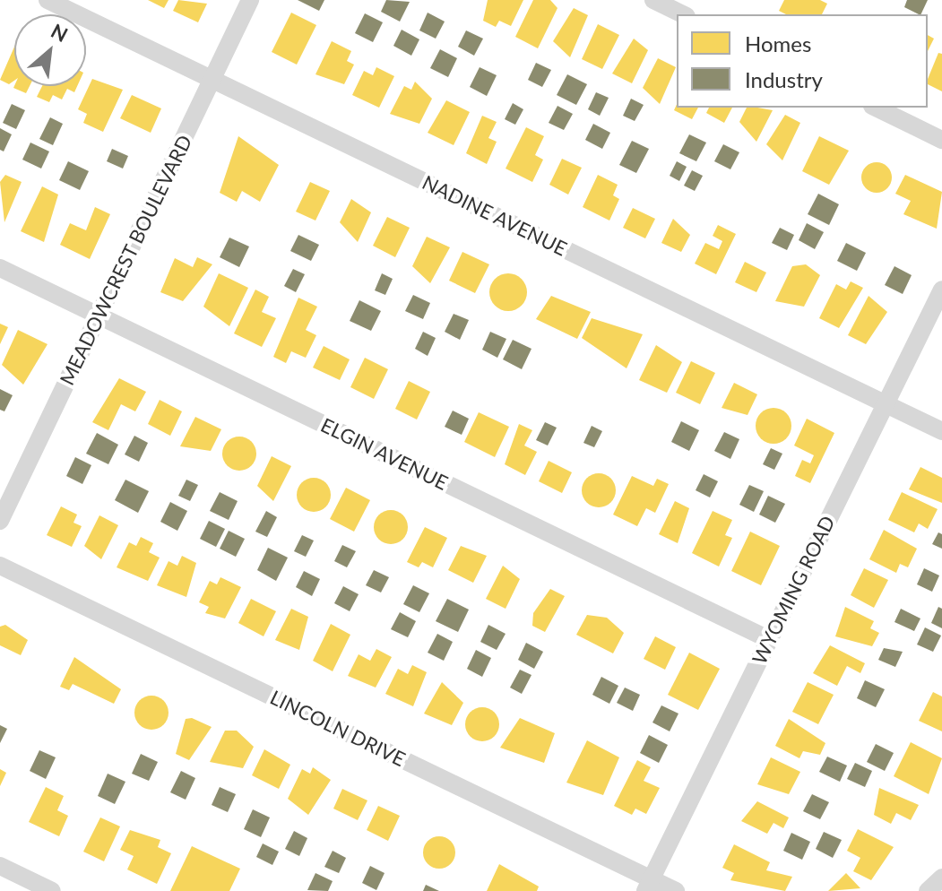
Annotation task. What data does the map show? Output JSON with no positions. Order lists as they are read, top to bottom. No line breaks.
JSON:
{"streets":{"street":["NADINE AVENUE","MEADOWCREST BOULEVARD","ELGIN AVENUE","WYOMING ROAD","LINCOLN DRIVE"]},"crossings":[["NADINE AVENUE","MEADOWCREST BOULEVARD"],["NADINE AVENUE","WYOMING ROAD"],["MEADOWCREST BOULEVARD","ELGIN AVENUE"],["ELGIN AVENUE","WYOMING ROAD"],["WYOMING ROAD","LINCOLN DRIVE"]],"legend":["Homes","Industry"],"north":"top right"}
